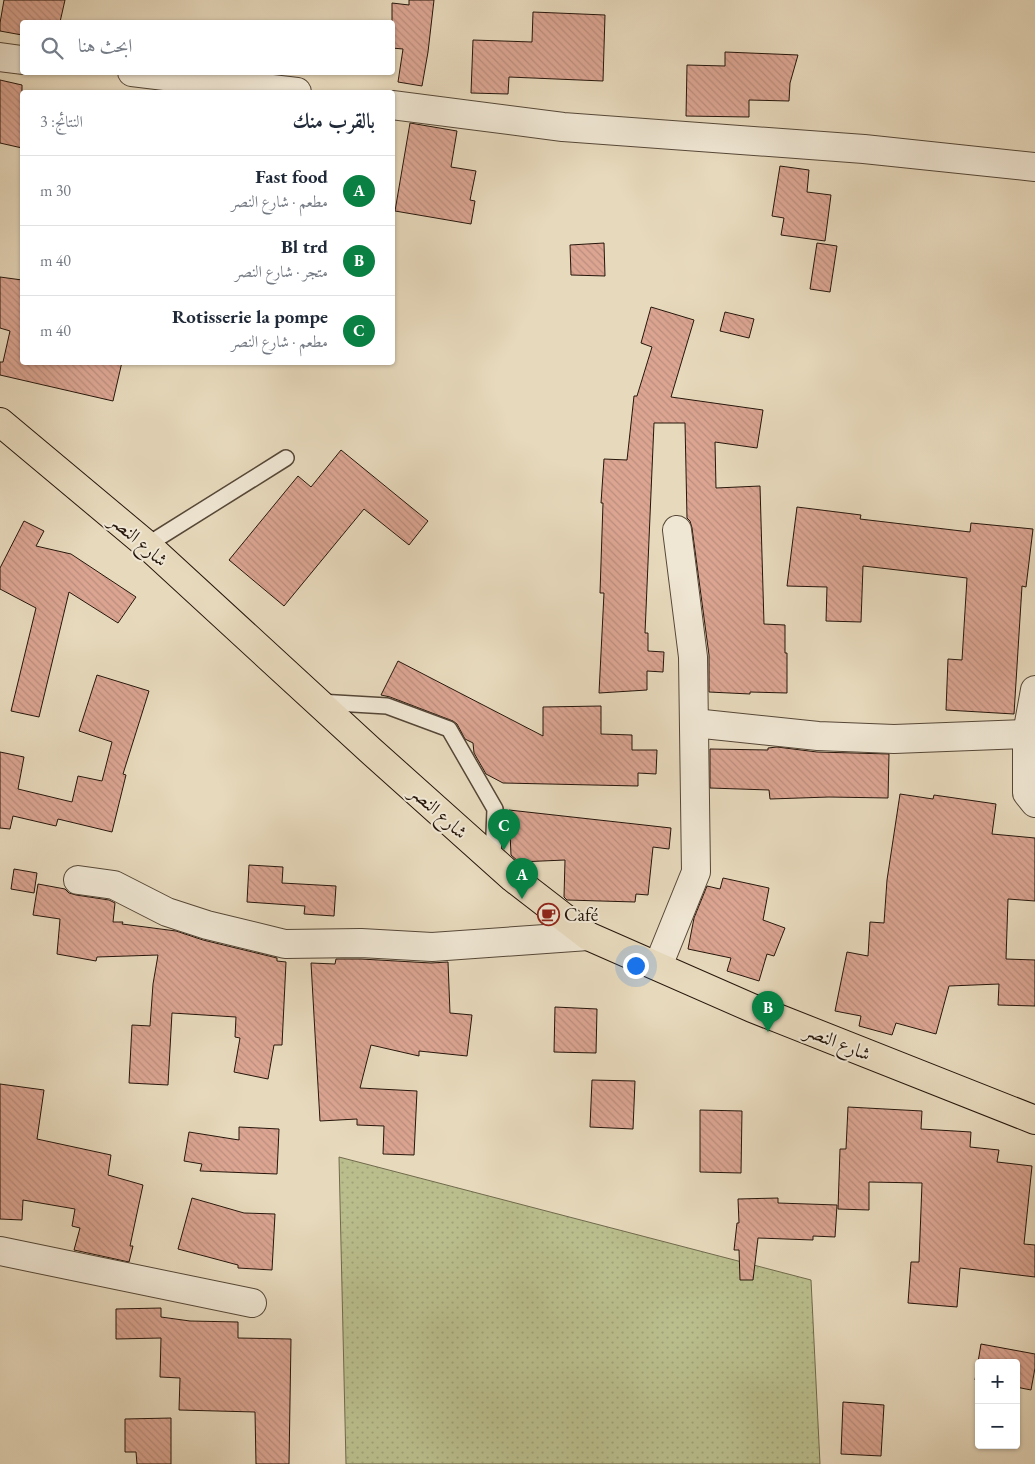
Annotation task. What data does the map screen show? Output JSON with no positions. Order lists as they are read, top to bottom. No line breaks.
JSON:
{"streets":{"main road":["شارع النصر"]},"places":{"cafe":["Café"]},"page":{"search":"ابحث هنا","heading":["بالقرب منك","النتائج: 3"],"list":[{"mark":"A","name":"Fast food","note":"مطعم · شارع النصر","value":"30 m"},{"mark":"B","name":"Bl trd","note":"متجر · شارع النصر","value":"40 m"},{"mark":"C","name":"Rotisserie la pompe","note":"مطعم · شارع النصر","value":"40 m"}],"pins":["C","A","B"],"map_buttons":["+","−"]}}
